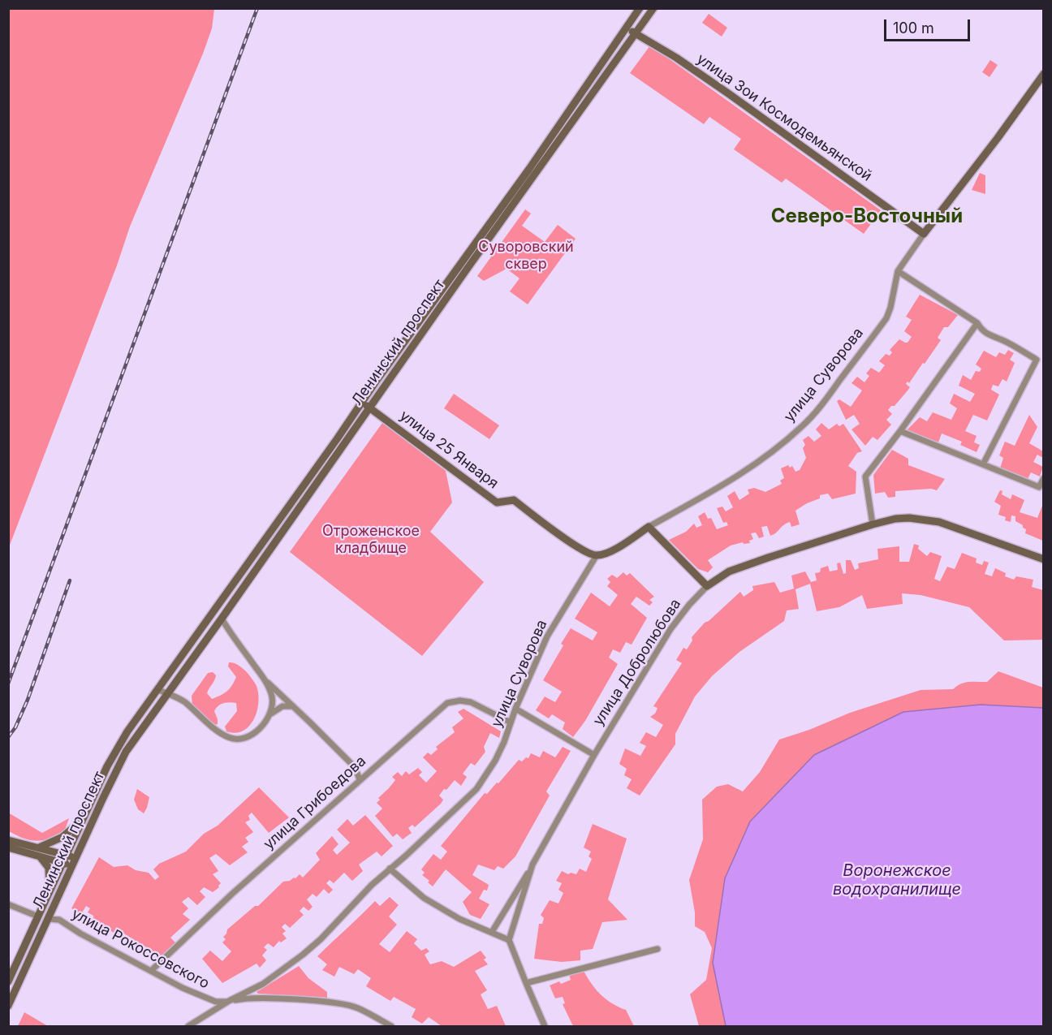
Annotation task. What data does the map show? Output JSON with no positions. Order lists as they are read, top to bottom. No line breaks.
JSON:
{"streets":{"main road":["улица Зои Космодемьянской","Ленинский проспект","улица Суворова","улица 25 Января","улица Добролюбова"],"street":["улица Грибоедова","улица Рокоссовского"]},"crossings":[["улица Зои Космодемьянской","Ленинский проспект"],["улица Зои Космодемьянской","улица Суворова"],["Ленинский проспект","улица 25 Января"],["Ленинский проспект","улица Рокоссовского"],["улица Суворова","улица 25 Января"],["улица Суворова","улица Грибоедова"],["улица Суворова","улица Рокоссовского"],["улица Грибоедова","улица Рокоссовского"]],"districts":["Северо-Восточный"],"water":["Воронежское водохранилище"],"parks":["Суворовский сквер","Отроженское кладбище"],"scale_bar":"100 m"}
